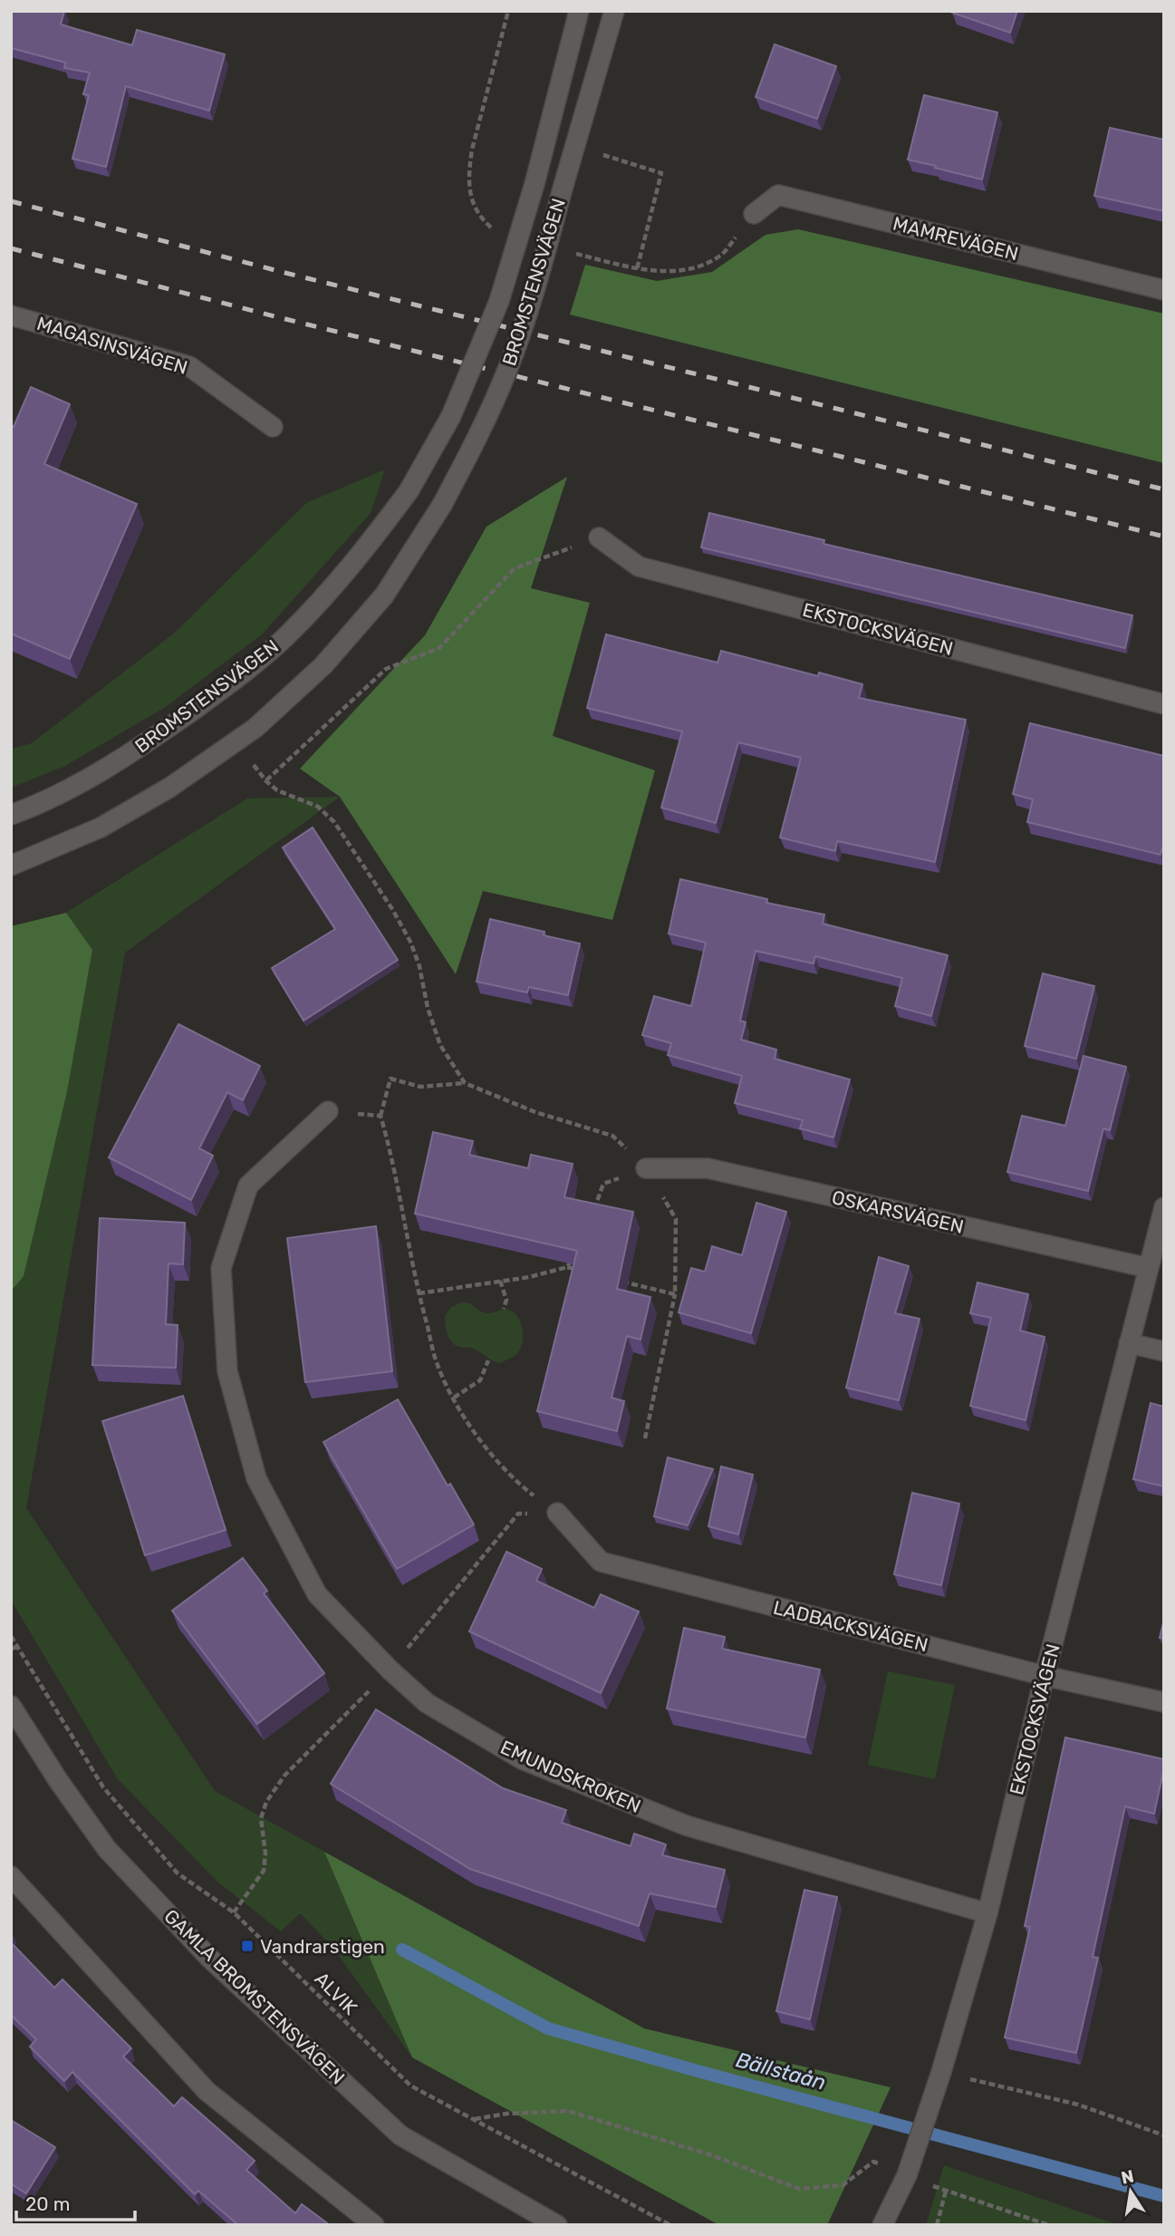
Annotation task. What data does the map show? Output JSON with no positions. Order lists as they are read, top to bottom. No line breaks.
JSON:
{"streets":{"street":["MAMREVÄGEN","BROMSTENSVÄGEN","MAGASINSVÄGEN","EKSTOCKSVÄGEN","OSKARSVÄGEN","LADBACKSVÄGEN","EMUNDSKROKEN","GAMLA BROMSTENSVÄGEN"],"path":["ALVIK"]},"crossings":[["EKSTOCKSVÄGEN","OSKARSVÄGEN"],["EKSTOCKSVÄGEN","LADBACKSVÄGEN"],["EKSTOCKSVÄGEN","EMUNDSKROKEN"]],"water":["Bällstaån"],"places":{"transit":["Vandrarstigen"]},"scale_bar":"20 m","north":"top"}
